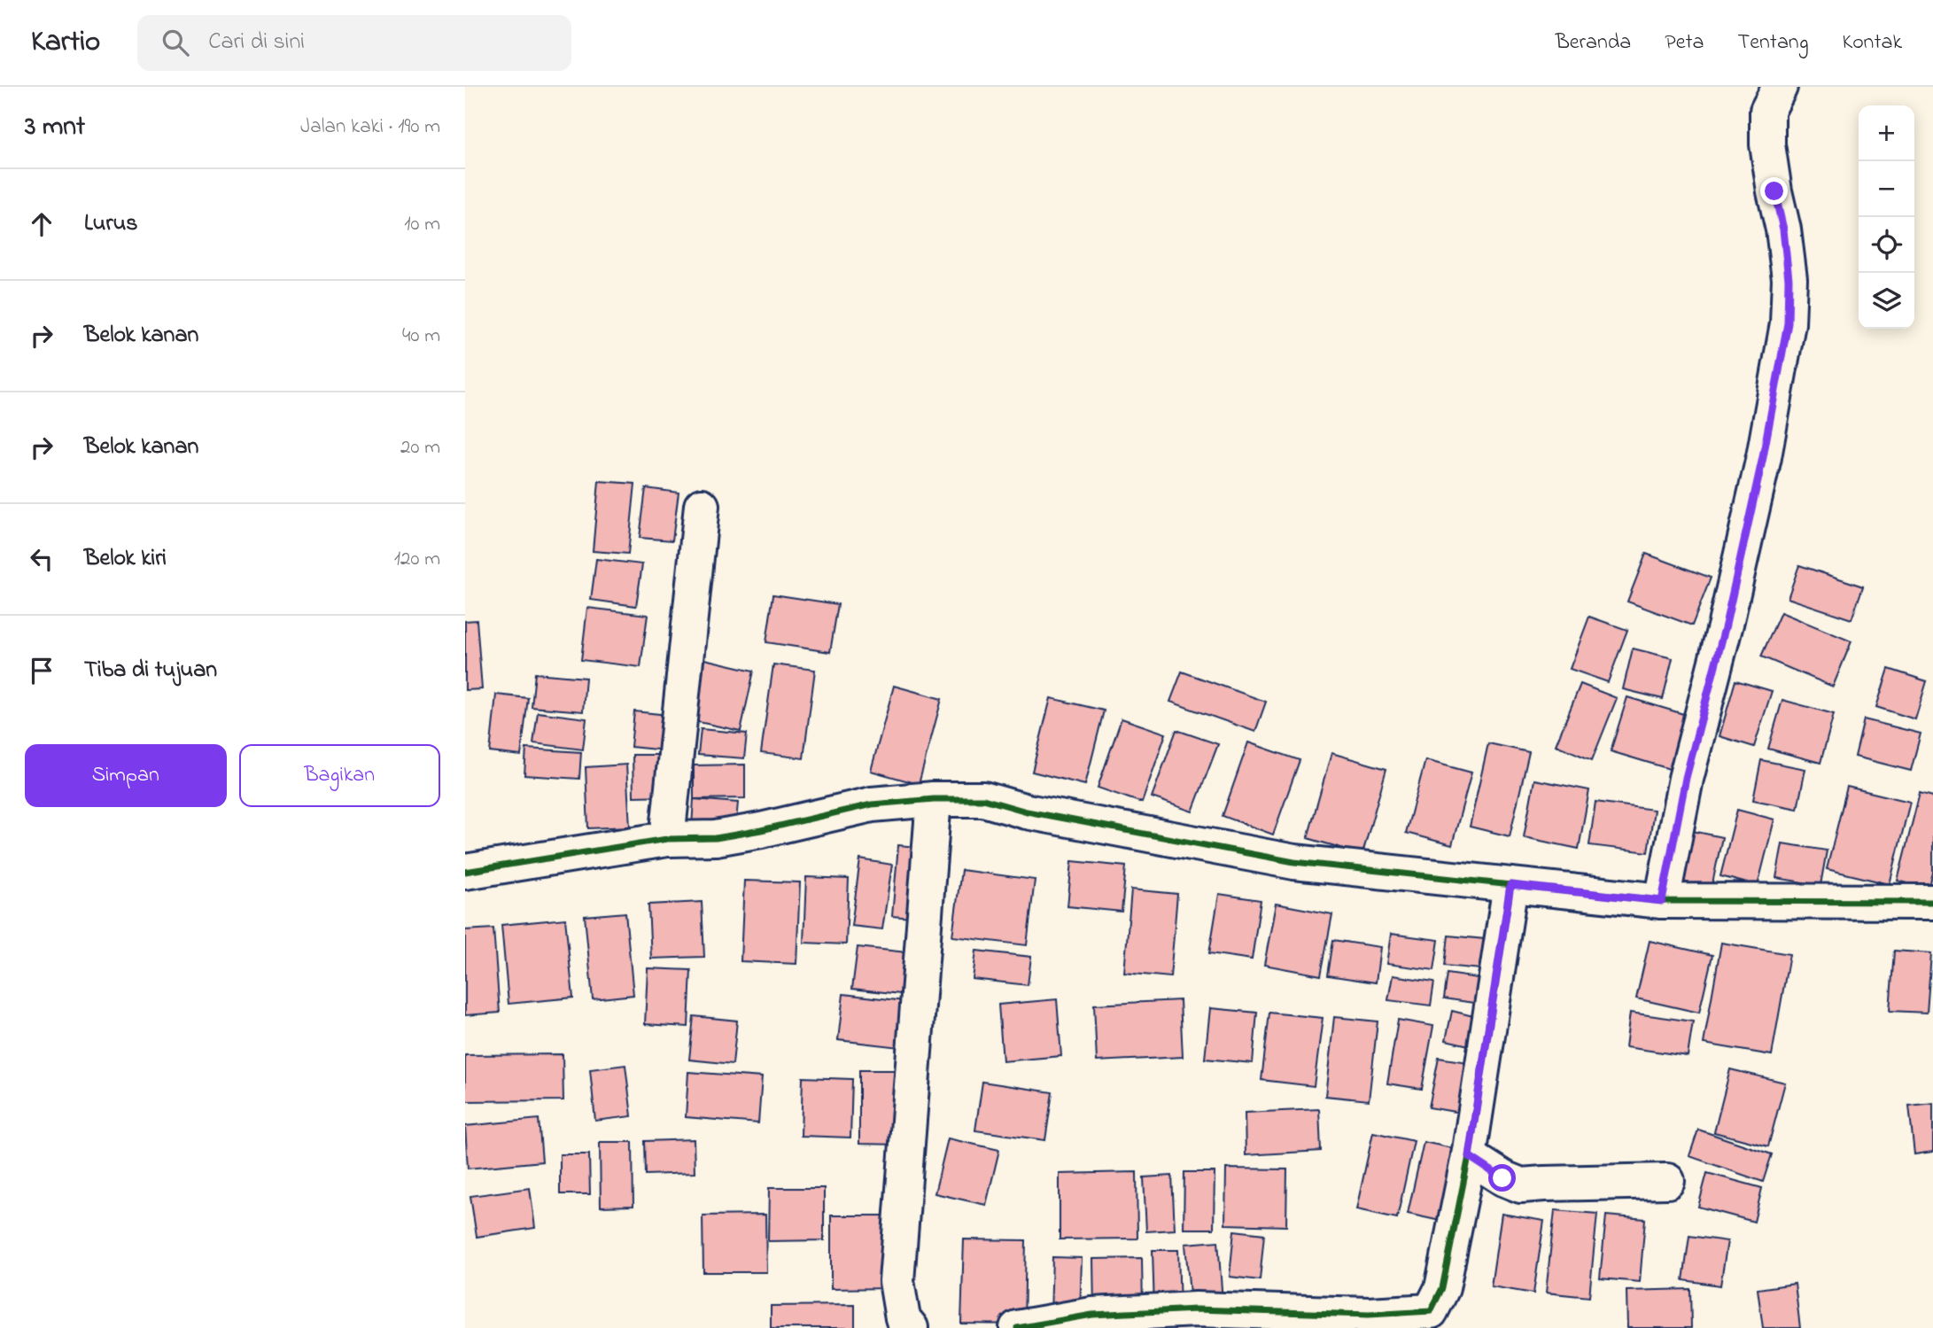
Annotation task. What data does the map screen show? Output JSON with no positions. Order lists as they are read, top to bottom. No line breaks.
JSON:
{"page":{"header":"Kartio","search":"Cari di sini","nav":["Beranda","Peta","Tentang","Kontak"],"heading":["3 mnt","Jalan kaki · 190 m"],"map_buttons":["+","−"],"list":[["Lurus","10 m"],["Belok kanan","40 m"],["Belok kanan","20 m"],["Belok kiri","120 m"],"Tiba di tujuan"],"buttons":["Simpan","Bagikan"]}}
